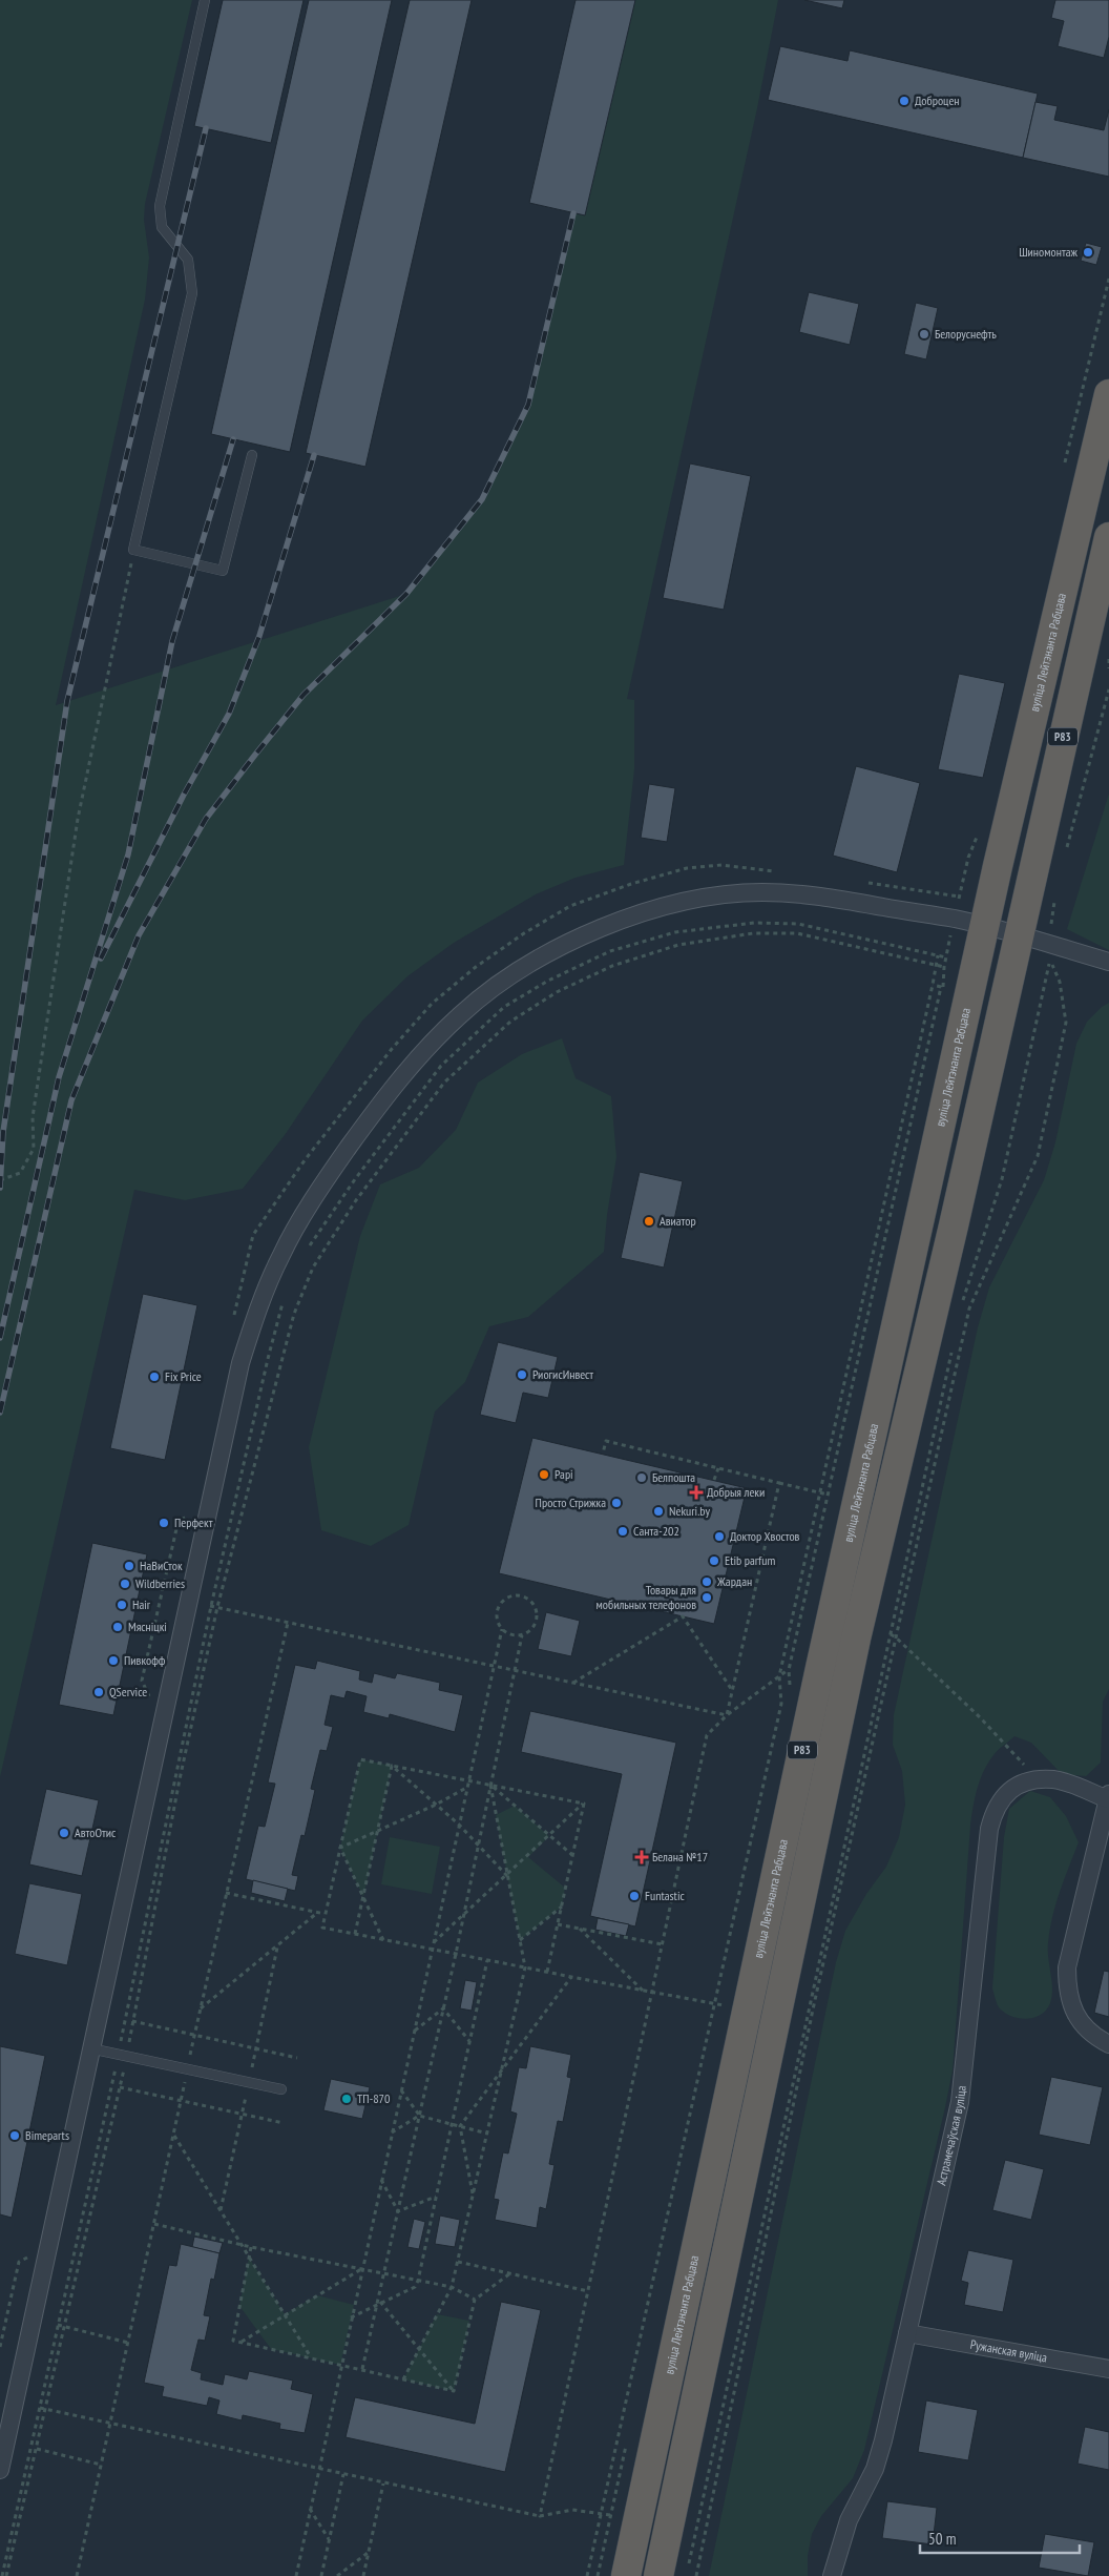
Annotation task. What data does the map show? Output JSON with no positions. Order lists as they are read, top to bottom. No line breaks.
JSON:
{"streets":{"highway":["вуліца Лейтэнанта Рабцава","Р83"],"street":["Астрамечаўская вуліца","Ружанская вуліца"]},"crossings":[["Астрамечаўская вуліца","Ружанская вуліца"]],"places":{"other":["Доброцен","Шиномонтаж","Белоруснефть","Авиатор","РиогисИнвест","Fix Price","Papi","Белпошта","Просто Стрижка","Nekuri.by","Перфект","Санта-202","Доктор Хвостов","Etib parfum","НаВиСток","Жардан","Wildberries","Товары для мобильных телефонов","Hair","Мясніцкі","Пивкофф","QService","АвтоОтис","Funtastic","ТП-870","Bimeparts"],"health":["Добрыя леки","Белана №17"]},"scale_bar":"50 m"}
